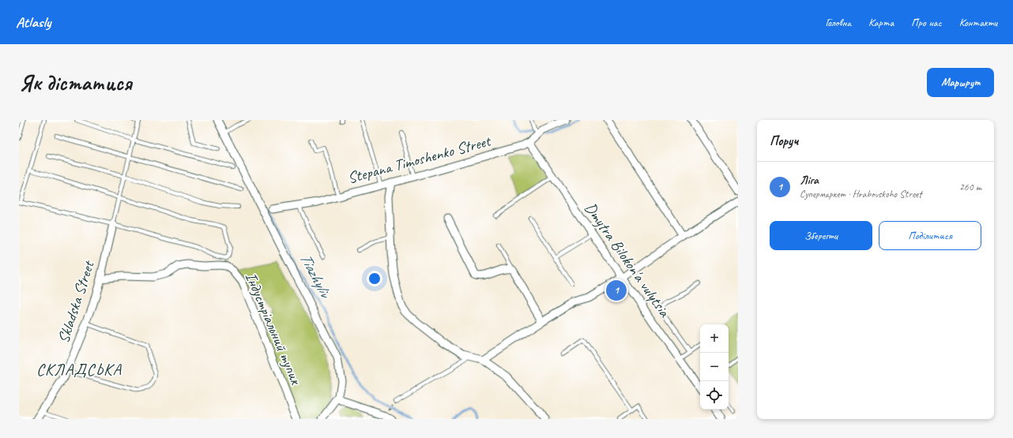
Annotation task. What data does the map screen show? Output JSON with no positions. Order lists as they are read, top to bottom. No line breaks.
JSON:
{"streets":{"street":["Stepana Timoshenko Street","Dmytra Bilokon'a vulytsia","Skladska Street","Індустріальний тупик"]},"crossings":[["Stepana Timoshenko Street","Dmytra Bilokon'a vulytsia"],["Skladska Street","Індустріальний тупик"]],"districts":["СКЛАДСЬКА"],"water":["Tiazhyliv"],"page":{"header":"Atlasly","nav":["Головна","Карта","Про нас","Контакти"],"buttons":["Маршрут",["Зберегти","Поділитися"]],"title":"Як дістатися","heading":"Поруч","list":[{"mark":"1","name":"Ліга","note":"Супермаркет · Hrabovskoho Street","value":"260 m"}],"pins":"1","map_buttons":["+","−"]}}
